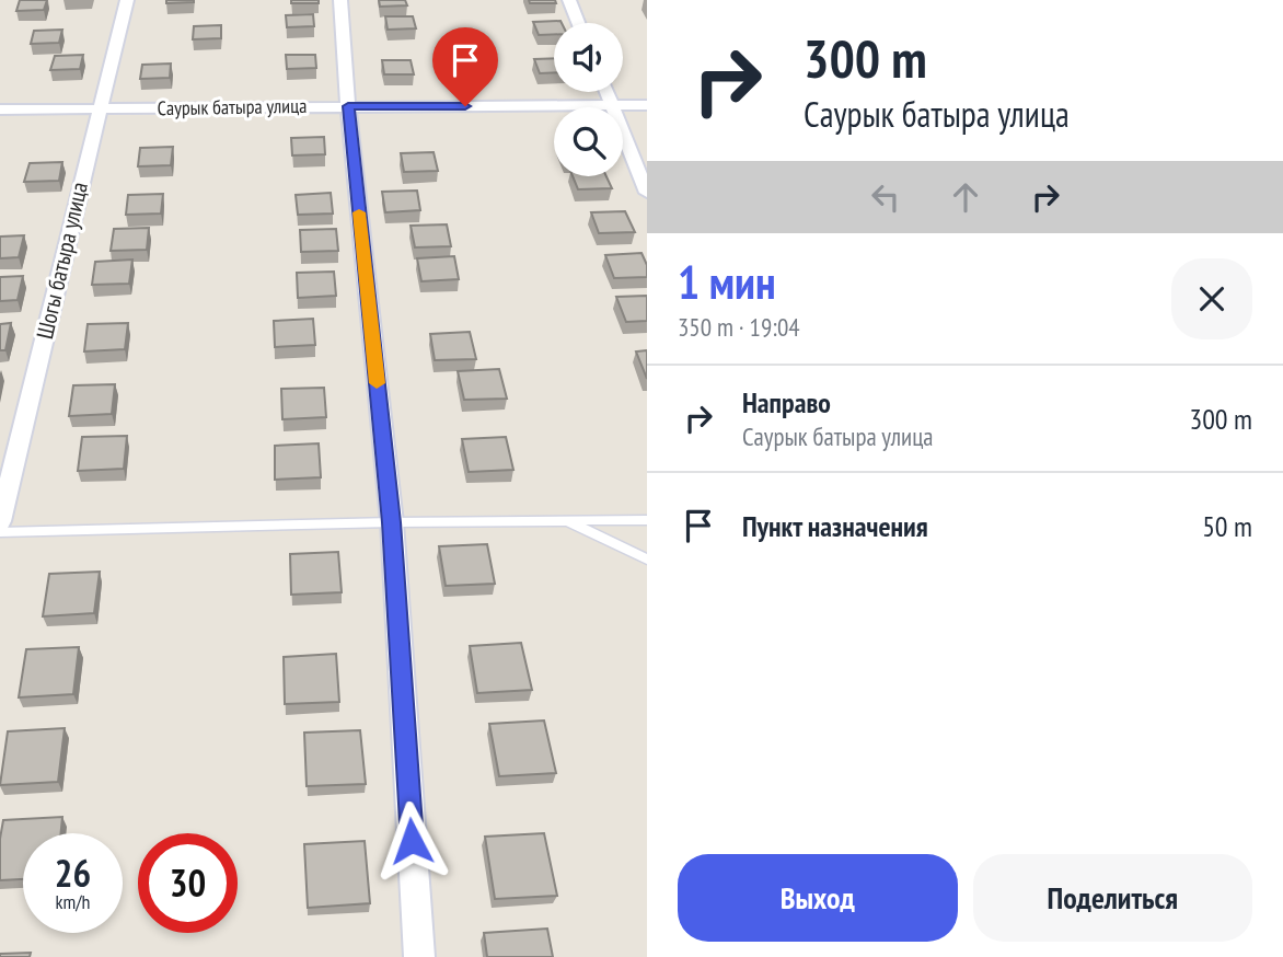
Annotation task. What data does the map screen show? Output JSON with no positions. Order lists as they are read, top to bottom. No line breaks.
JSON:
{"streets":{"street":["Саурык батыра улица","Шогы батыра улица"]},"crossings":[["Саурык батыра улица","Шогы батыра улица"]],"page":{"turn":["300 m","Саурык батыра улица"],"heading":["1 мин","350 m · 19:04"],"list":[{"name":"Направо","note":"Саурык батыра улица","value":"300 m"},{"name":"Пункт назначения","value":"50 m"}],"speed":"26 km/h","limit":"30","buttons":["Выход","Поделиться"]}}
